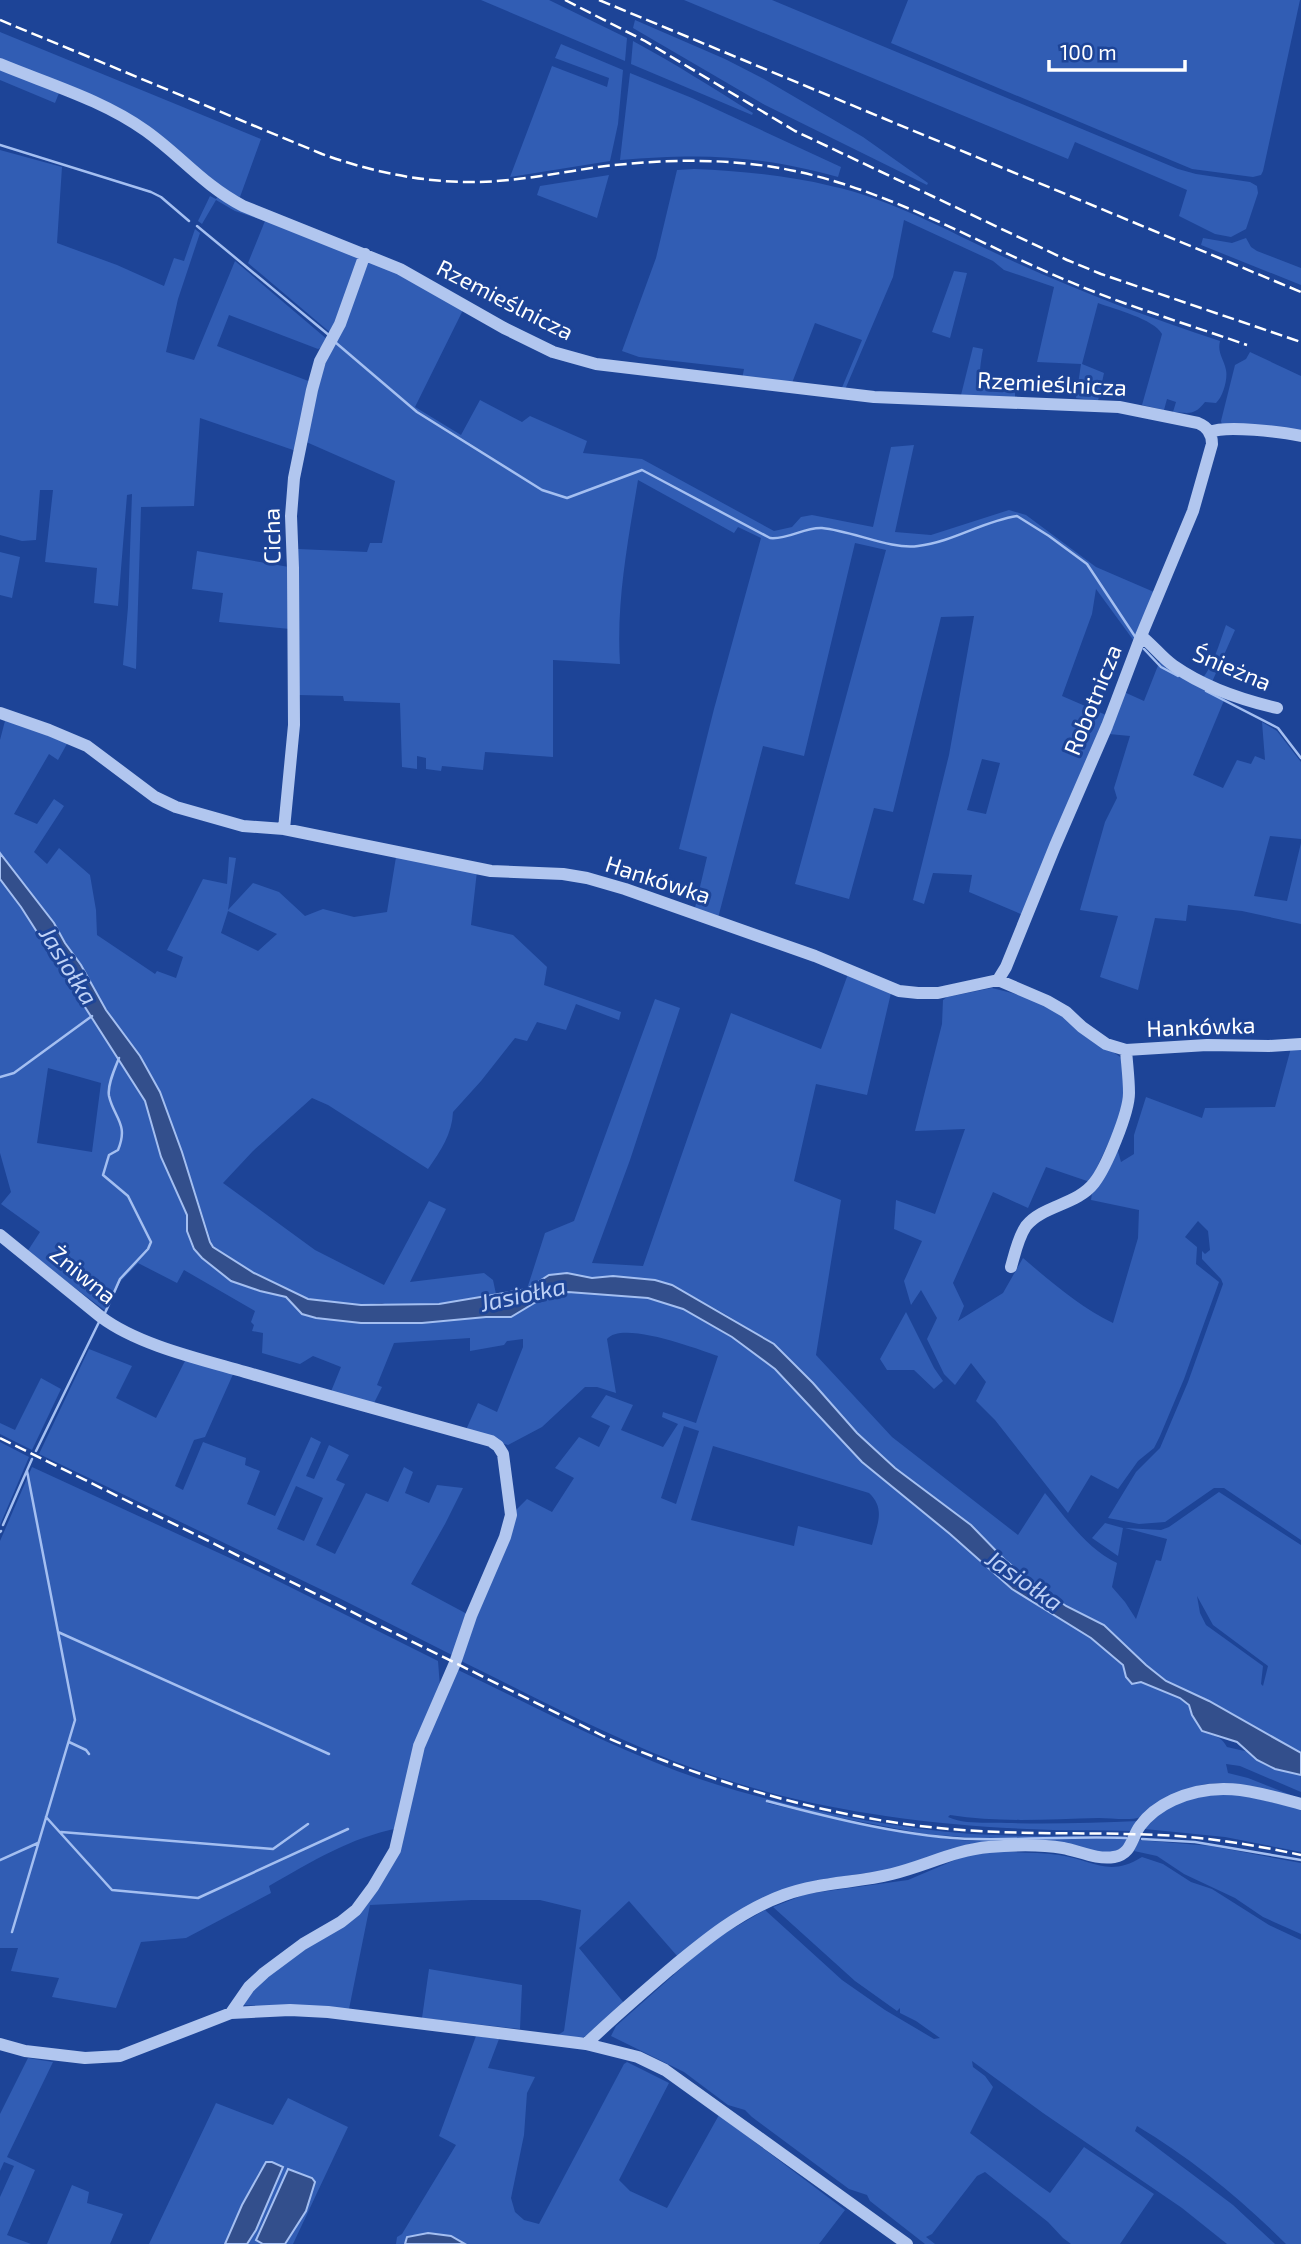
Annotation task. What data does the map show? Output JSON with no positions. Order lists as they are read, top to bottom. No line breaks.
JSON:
{"streets":{"street":["Rzemieślnicza","Cicha","Śnieżna","Robotnicza","Hankówka","Żniwna"]},"crossings":[["Rzemieślnicza","Cicha"],["Rzemieślnicza","Robotnicza"],["Cicha","Hankówka"],["Śnieżna","Robotnicza"],["Robotnicza","Hankówka"]],"water":["Jasiołka"],"scale_bar":"100 m"}
